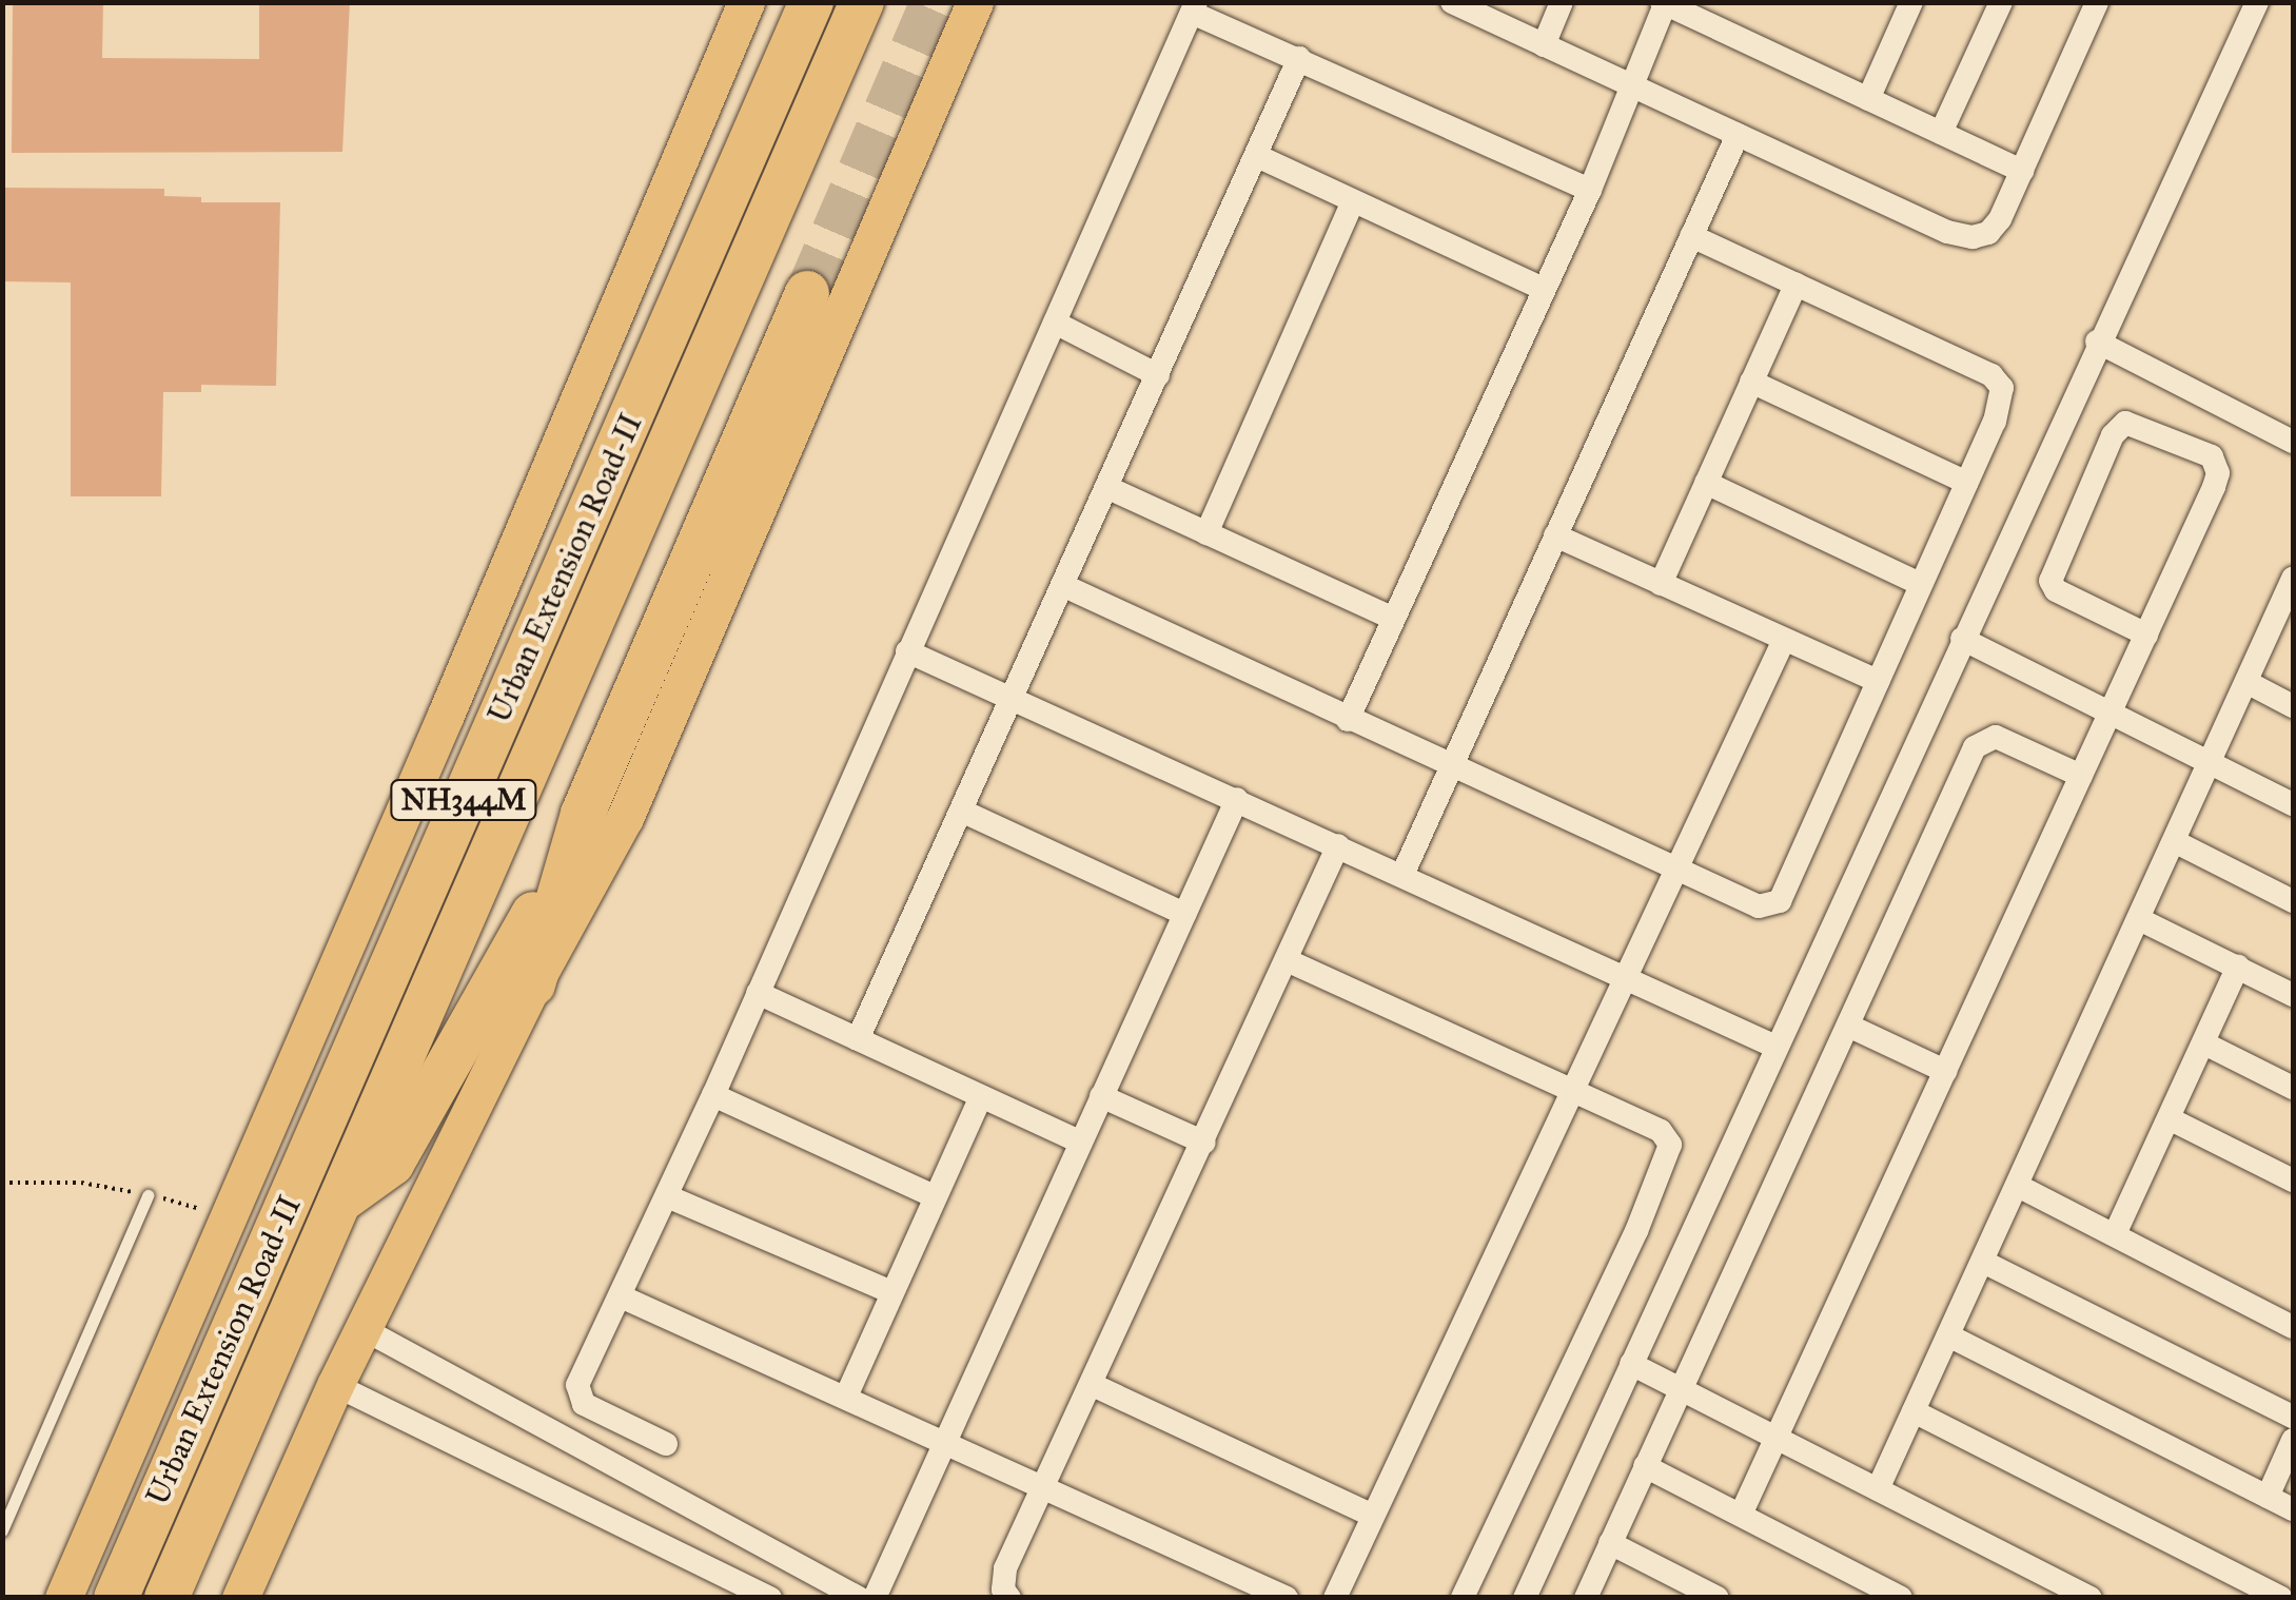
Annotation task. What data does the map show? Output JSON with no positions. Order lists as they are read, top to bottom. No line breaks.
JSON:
{"streets":{"highway":["Urban Extension Road-II","NH344M"]}}
